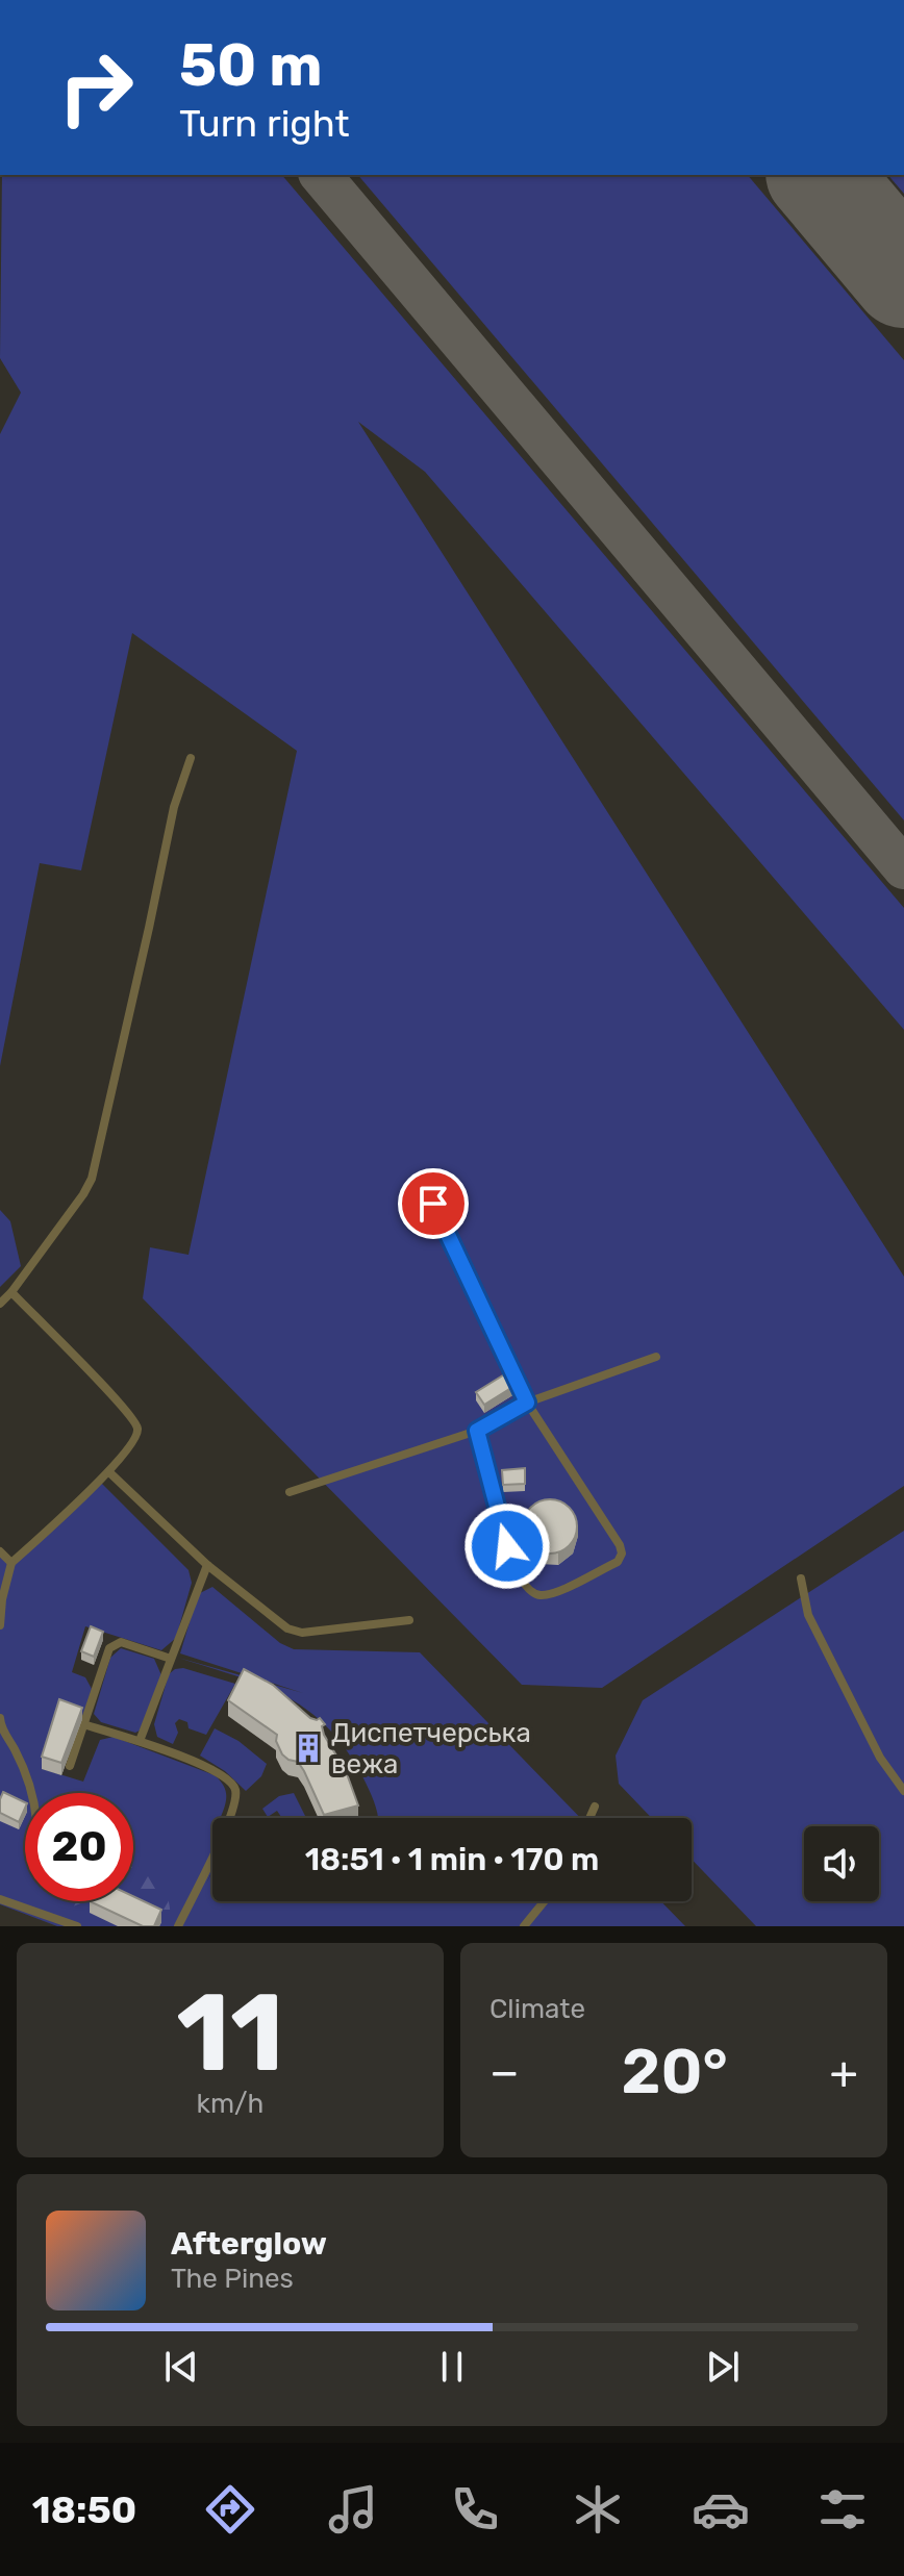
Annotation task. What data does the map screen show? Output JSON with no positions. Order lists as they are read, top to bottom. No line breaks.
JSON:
{"places":{"building":["Диспетчерська вежа"]},"page":{"turn":["50 m","Turn right"],"limit":"20","trip":"18:51 · 1 min · 170 m","tile":[["11","km/h"],"Climate"],"heat":["−","20°","+"],"song":["Afterglow","The Pines"],"tabs":"18:50"}}
